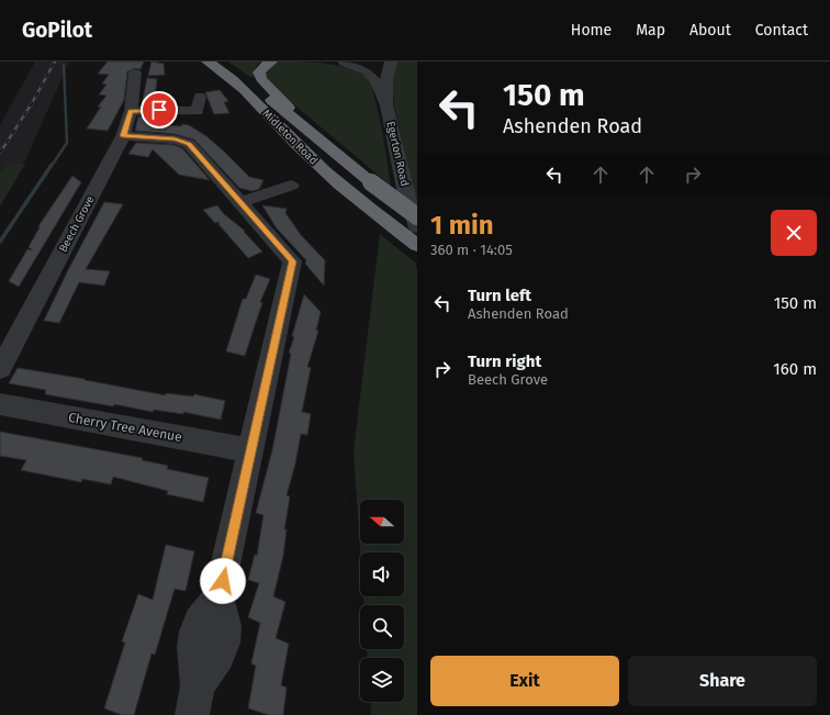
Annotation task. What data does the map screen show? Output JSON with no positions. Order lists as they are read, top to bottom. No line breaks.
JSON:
{"streets":{"highway":["Midleton Road"],"street":["Egerton Road","Beech Grove","Cherry Tree Avenue"]},"north":"left","page":{"header":"GoPilot","nav":["Home","Map","About","Contact"],"turn":["150 m","Ashenden Road"],"heading":["1 min","360 m · 14:05"],"list":[{"name":"Turn left","note":"Ashenden Road","value":"150 m"},{"name":"Turn right","note":"Beech Grove","value":"160 m"}],"buttons":["Exit","Share"]}}
